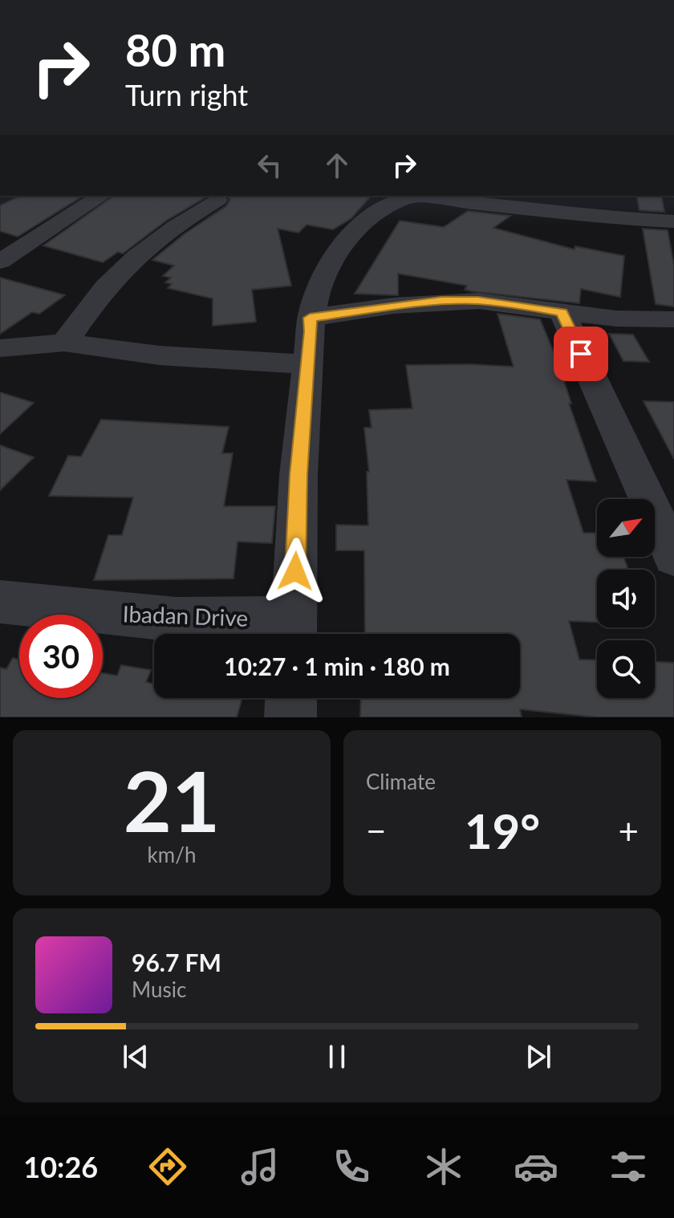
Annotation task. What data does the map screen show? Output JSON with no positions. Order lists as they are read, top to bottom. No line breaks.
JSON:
{"streets":{"street":["Ibadan Drive"]},"north":"top right","page":{"turn":["80 m","Turn right"],"limit":"30","trip":"10:27 · 1 min · 180 m","tile":[["21","km/h"],"Climate"],"heat":["−","19°","+"],"song":["96.7 FM","Music"],"tabs":"10:26"}}
